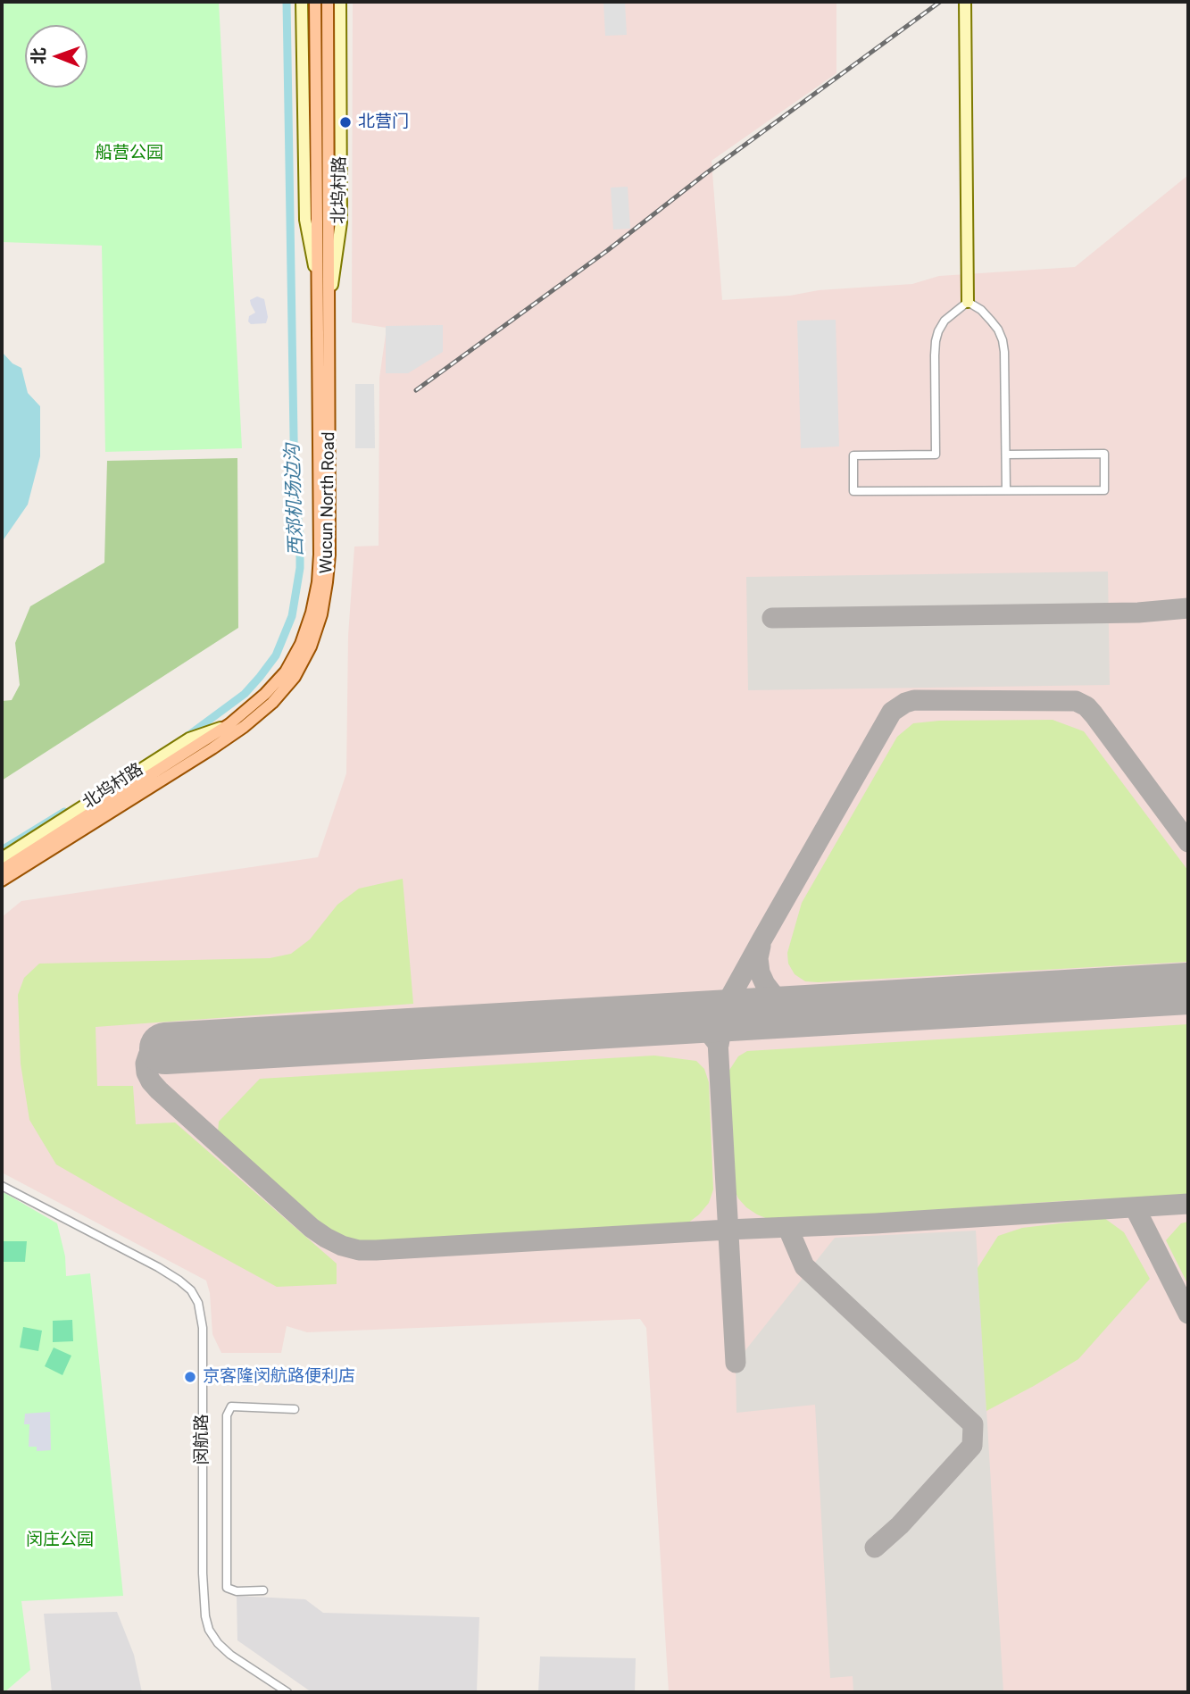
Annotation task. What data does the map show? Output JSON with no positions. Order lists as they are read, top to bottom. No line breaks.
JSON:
{"streets":{"main road":["Wucun North Road"],"street":["北坞村路","闵航路"]},"crossings":[["北坞村路","Wucun North Road"]],"water":["西郊机场边沟"],"parks":["船营公园","闵庄公园"],"places":["北营门","京客隆闵航路便利店"],"north":"left"}
